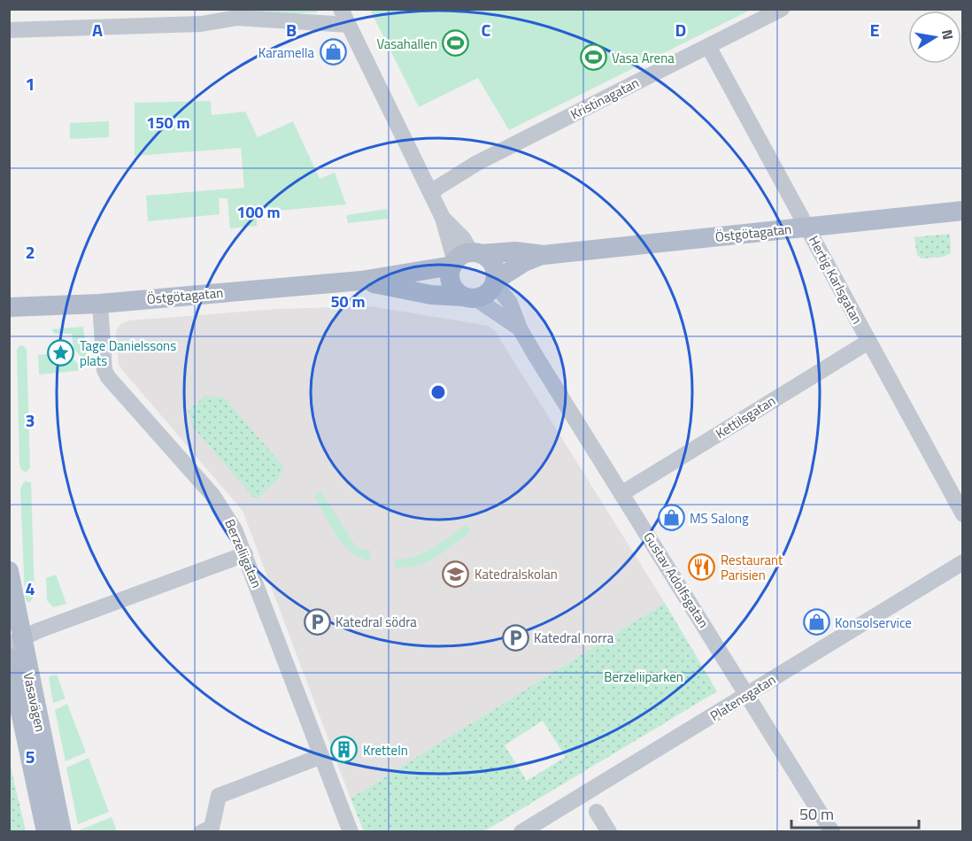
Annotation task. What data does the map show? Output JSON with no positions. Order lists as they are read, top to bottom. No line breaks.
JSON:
{"streets":{"main road":["Östgötagatan","Vasavägen"],"street":["Kristinagatan","Hertig Karlsgatan","Kettilsgatan","Berzeliigatan","Gustav Adolfsgatan","Platensgatan"]},"crossings":[["Kristinagatan","Hertig Karlsgatan"],["Östgötagatan","Hertig Karlsgatan"],["Östgötagatan","Berzeliigatan"],["Östgötagatan","Gustav Adolfsgatan"],["Hertig Karlsgatan","Kettilsgatan"],["Kettilsgatan","Gustav Adolfsgatan"],["Gustav Adolfsgatan","Platensgatan"]],"parks":["Berzeliiparken"],"places":{"sports":["Vasahallen","Vasa Arena"],"shop":["Karamella","MS Salong","Konsolservice"],"place":["Tage Danielssons plats"],"restaurant":["Restaurant Parisien"],"school or university":["Katedralskolan"],"parking":["Katedral södra","Katedral norra"],"building":["Kretteln"]},"scale_bar":"50 m","north":"right","grid":{"columns":["A","B","C","D","E"],"rows":["1","2","3","4","5"]},"rings":["150 m","100 m","50 m"]}
